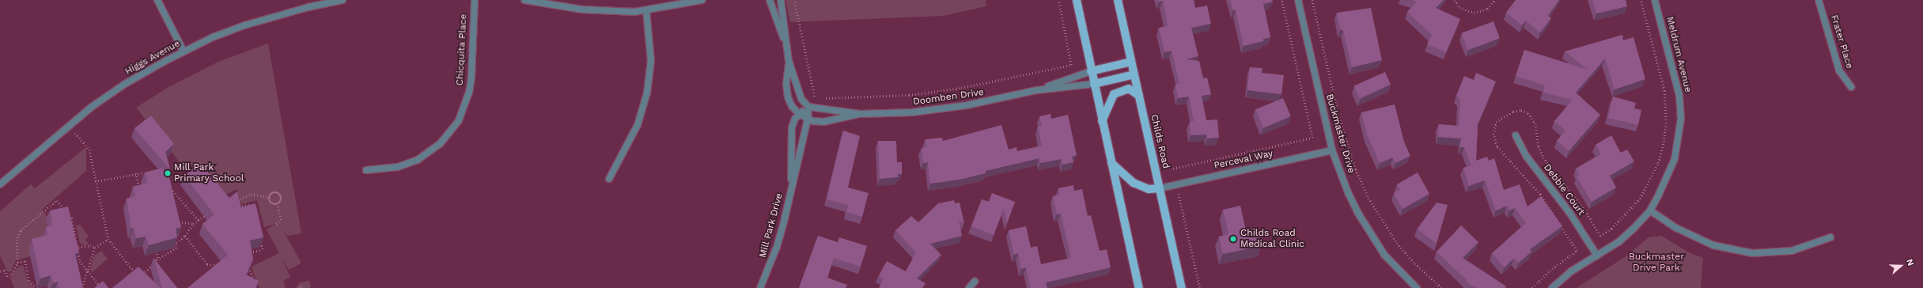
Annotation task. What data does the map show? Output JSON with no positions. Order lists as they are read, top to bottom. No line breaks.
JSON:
{"streets":{"main road":["Childs Road"],"street":["Frater Place","Chicquita Place","Meldrum Avenue","Higgs Avenue","Doomben Drive","Buckmaster Drive","Perceval Way","Debbie Court","Mill Park Drive"]},"crossings":[["Meldrum Avenue","Debbie Court"],["Doomben Drive","Mill Park Drive"],["Buckmaster Drive","Perceval Way"],["Childs Road","Perceval Way"]],"parks":["Buckmaster Drive Park"],"places":["Mill Park Primary School","Childs Road Medical Clinic"],"north":"right"}
